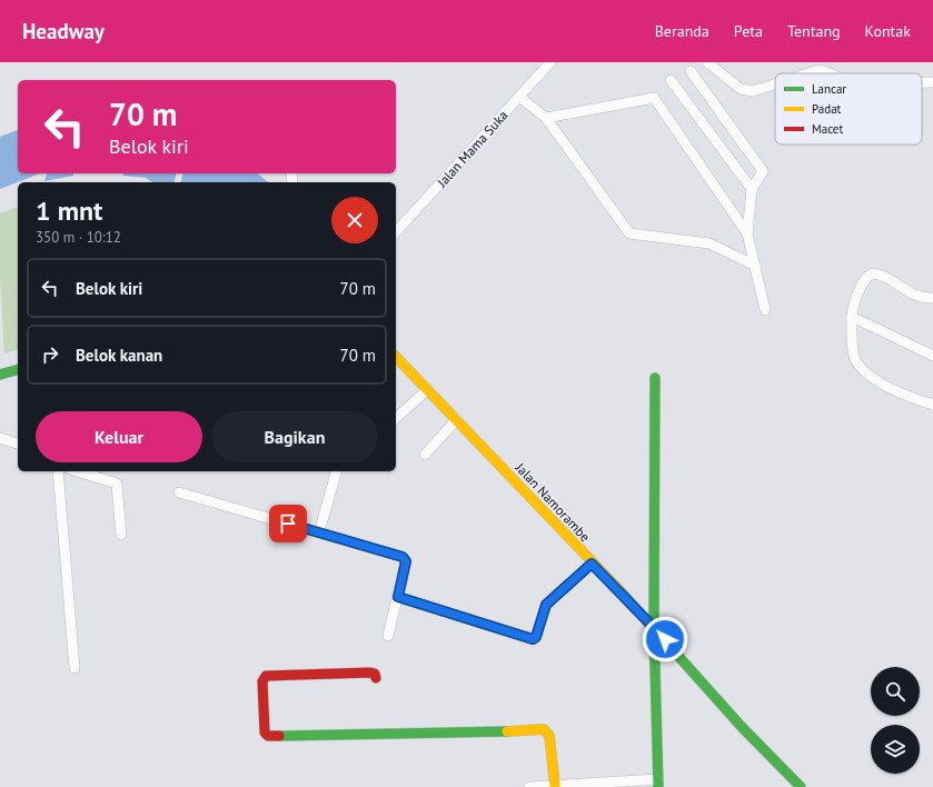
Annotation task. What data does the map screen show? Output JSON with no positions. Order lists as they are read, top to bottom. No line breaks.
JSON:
{"streets":{"street":["Jalan Mama Suka","Jalan Namorambe"]},"legend":["Lancar","Padat","Macet"],"page":{"header":"Headway","nav":["Beranda","Peta","Tentang","Kontak"],"turn":["70 m","Belok kiri"],"heading":["1 mnt","350 m · 10:12"],"list":[{"name":"Belok kiri","value":"70 m"},{"name":"Belok kanan","value":"70 m"}],"buttons":["Keluar","Bagikan"]}}
